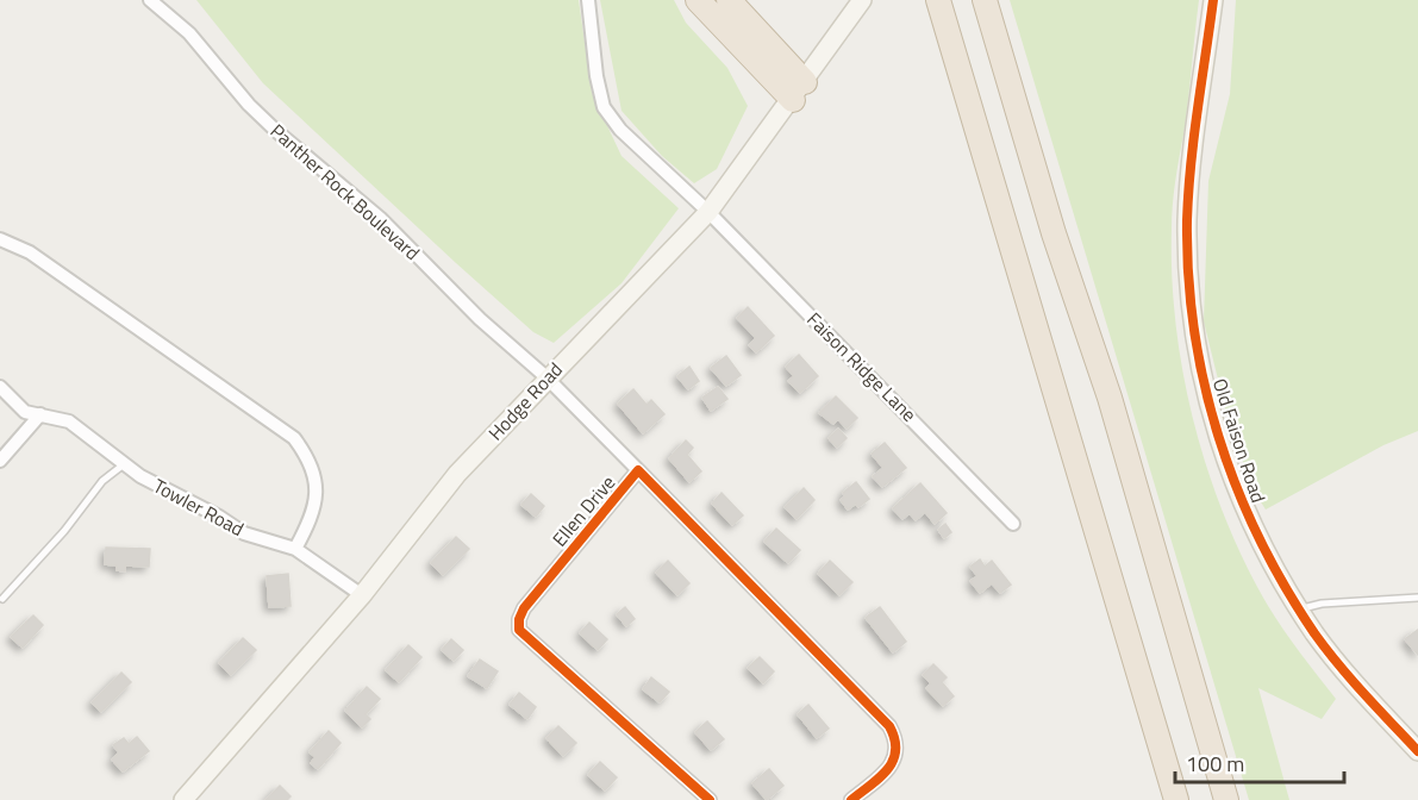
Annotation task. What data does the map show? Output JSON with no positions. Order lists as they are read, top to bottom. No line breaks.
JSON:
{"streets":{"main road":["Hodge Road","Old Faison Road"],"street":["Panther Rock Boulevard","Faison Ridge Lane","Towler Road","Ellen Drive"]},"crossings":[["Panther Rock Boulevard","Hodge Road"],["Panther Rock Boulevard","Ellen Drive"],["Faison Ridge Lane","Hodge Road"],["Hodge Road","Towler Road"],["Hodge Road","Ellen Drive"]],"scale_bar":"100 m"}
